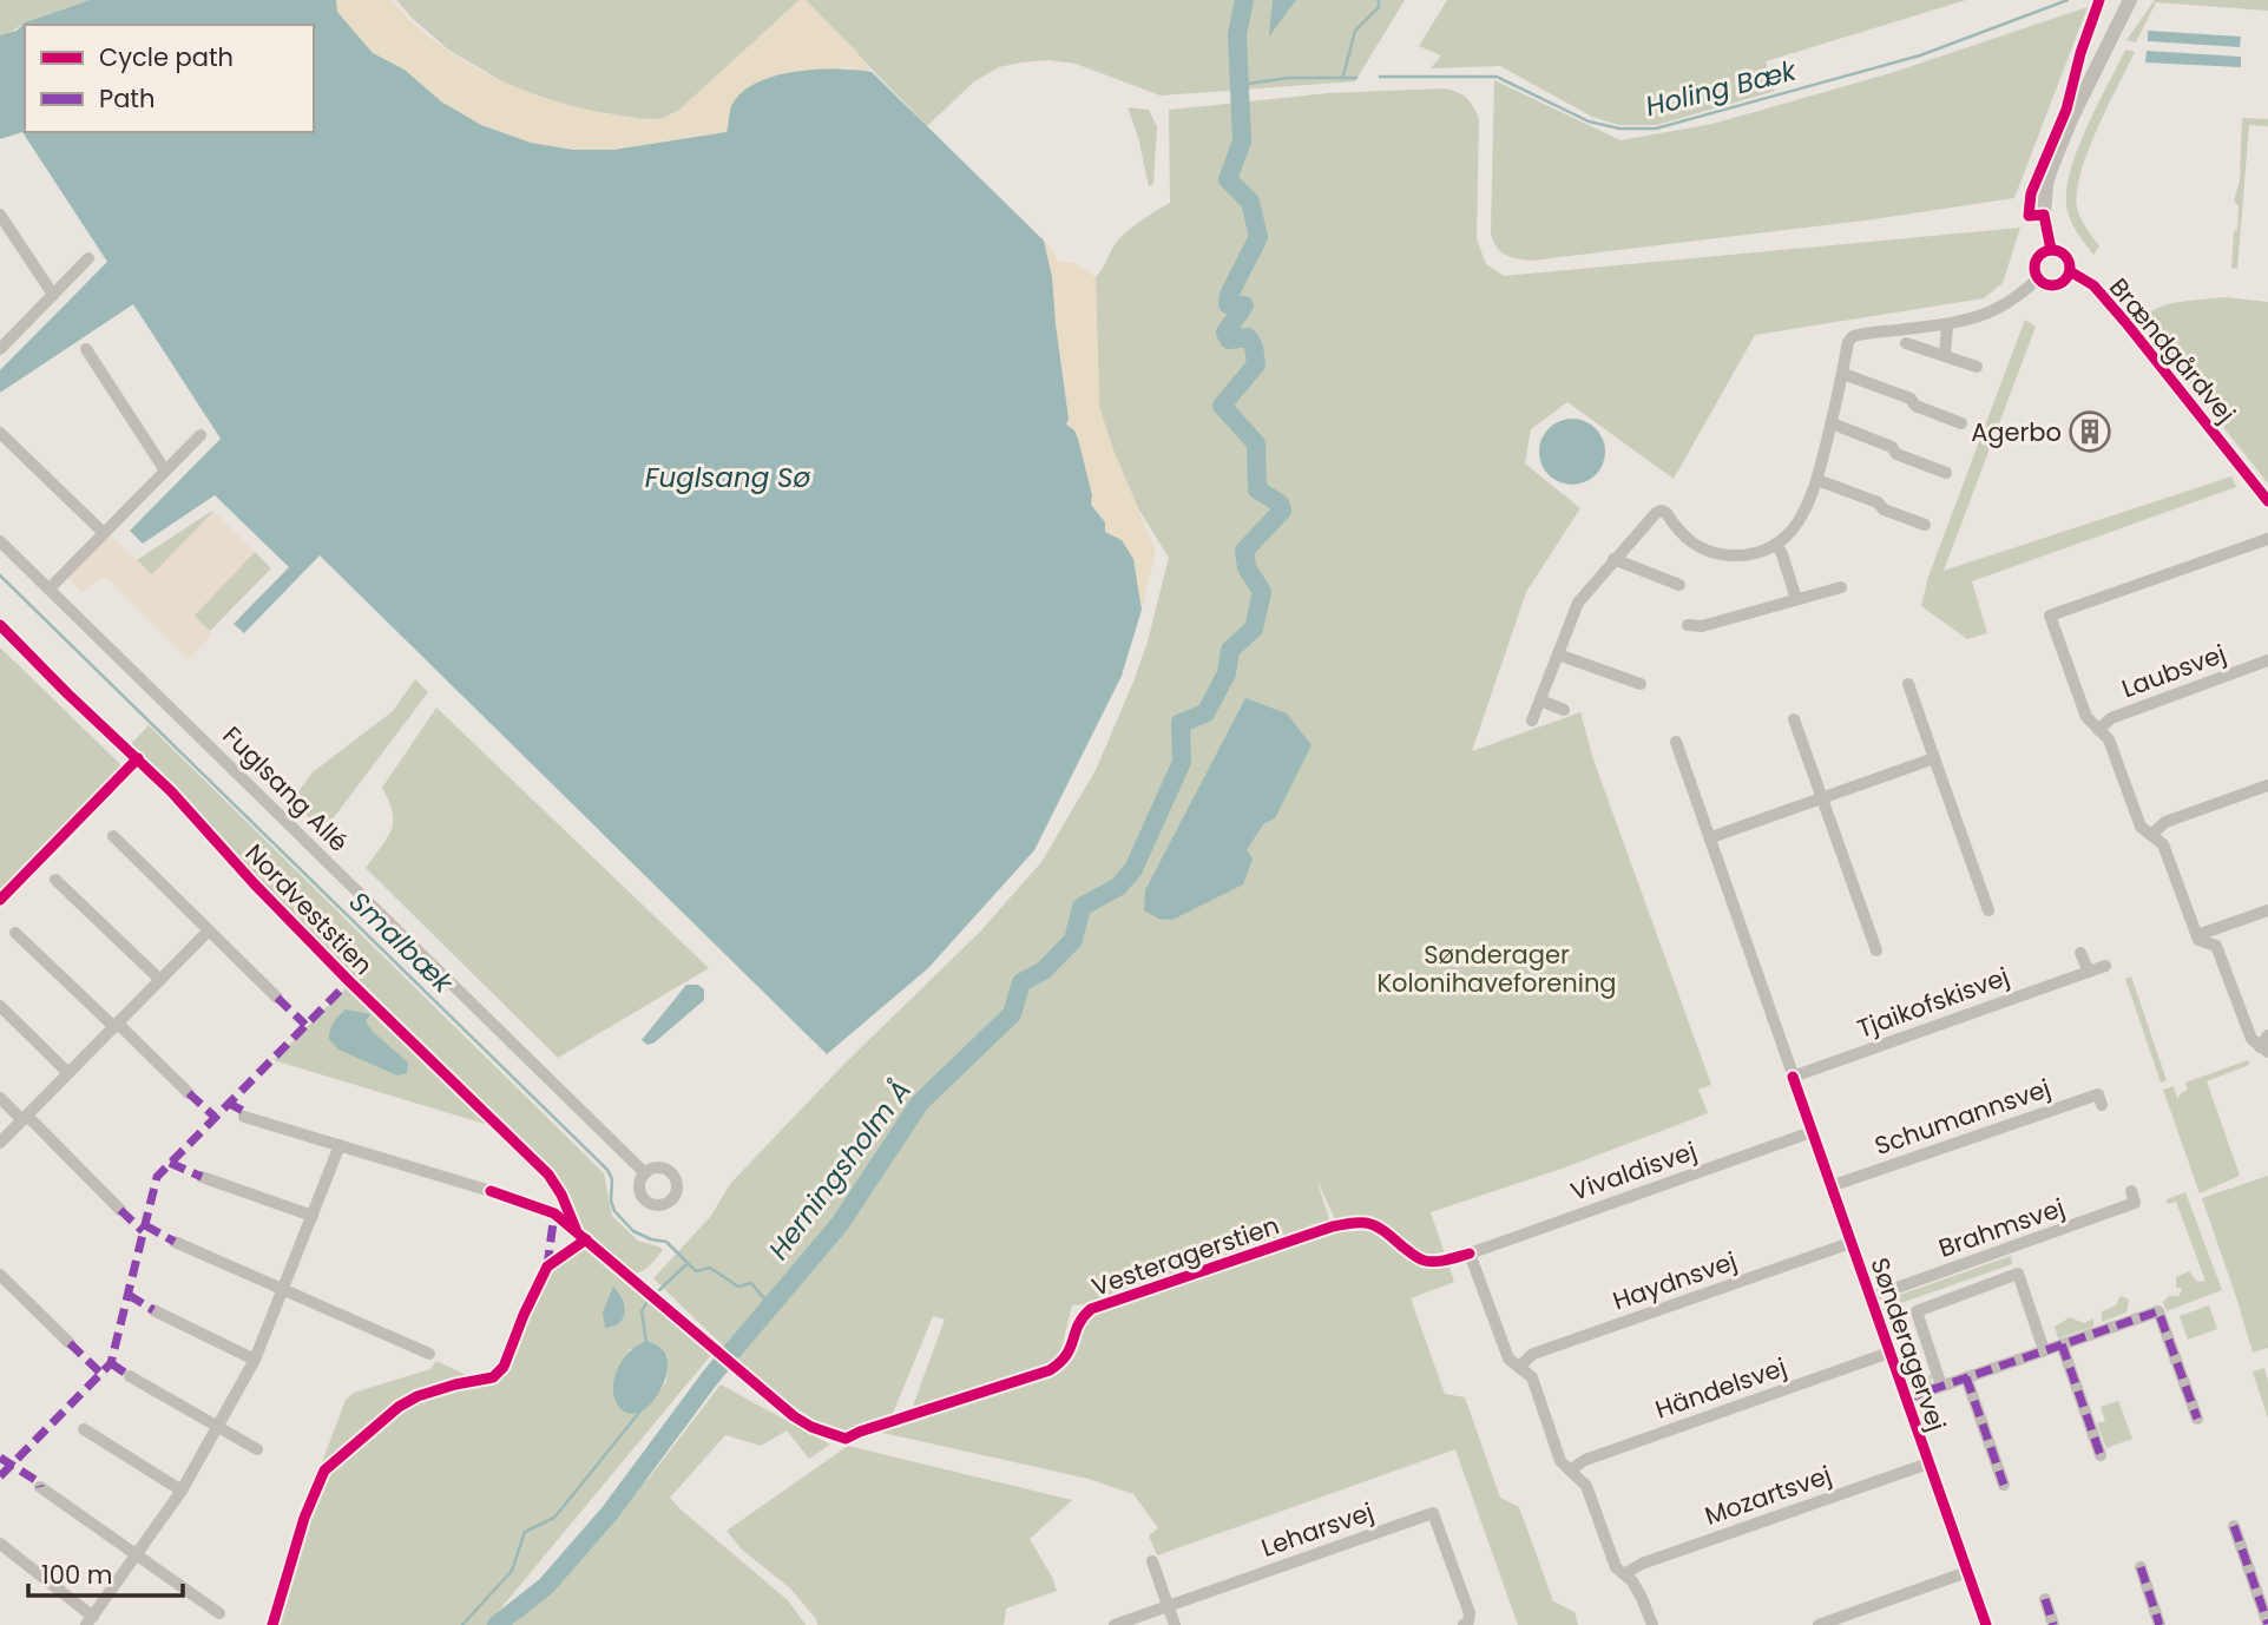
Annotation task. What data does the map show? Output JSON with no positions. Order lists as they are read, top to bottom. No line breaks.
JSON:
{"streets":{"street":["Brændgårdvej","Laubsvej","Fuglsang Allé","Tjaikofskisvej","Schumannsvej","Vivaldisvej","Brahmsvej","Haydnsvej","Sønderagervej","Händelsvej","Mozartsvej","Leharsvej"],"cycle path":["Nordveststien","Vesteragerstien"]},"crossings":[["Tjaikofskisvej","Sønderagervej"],["Schumannsvej","Sønderagervej"],["Vivaldisvej","Haydnsvej"],["Vivaldisvej","Sønderagervej"],["Brahmsvej","Sønderagervej"],["Haydnsvej","Sønderagervej"],["Sønderagervej","Händelsvej"],["Sønderagervej","Mozartsvej"]],"water":["Holing Bæk","Fuglsang Sø","Smalbæk","Herningsholm Å"],"parks":["Sønderager Kolonihaveforening"],"places":{"building":["Agerbo"]},"legend":["Cycle path","Path"],"scale_bar":"100 m"}
